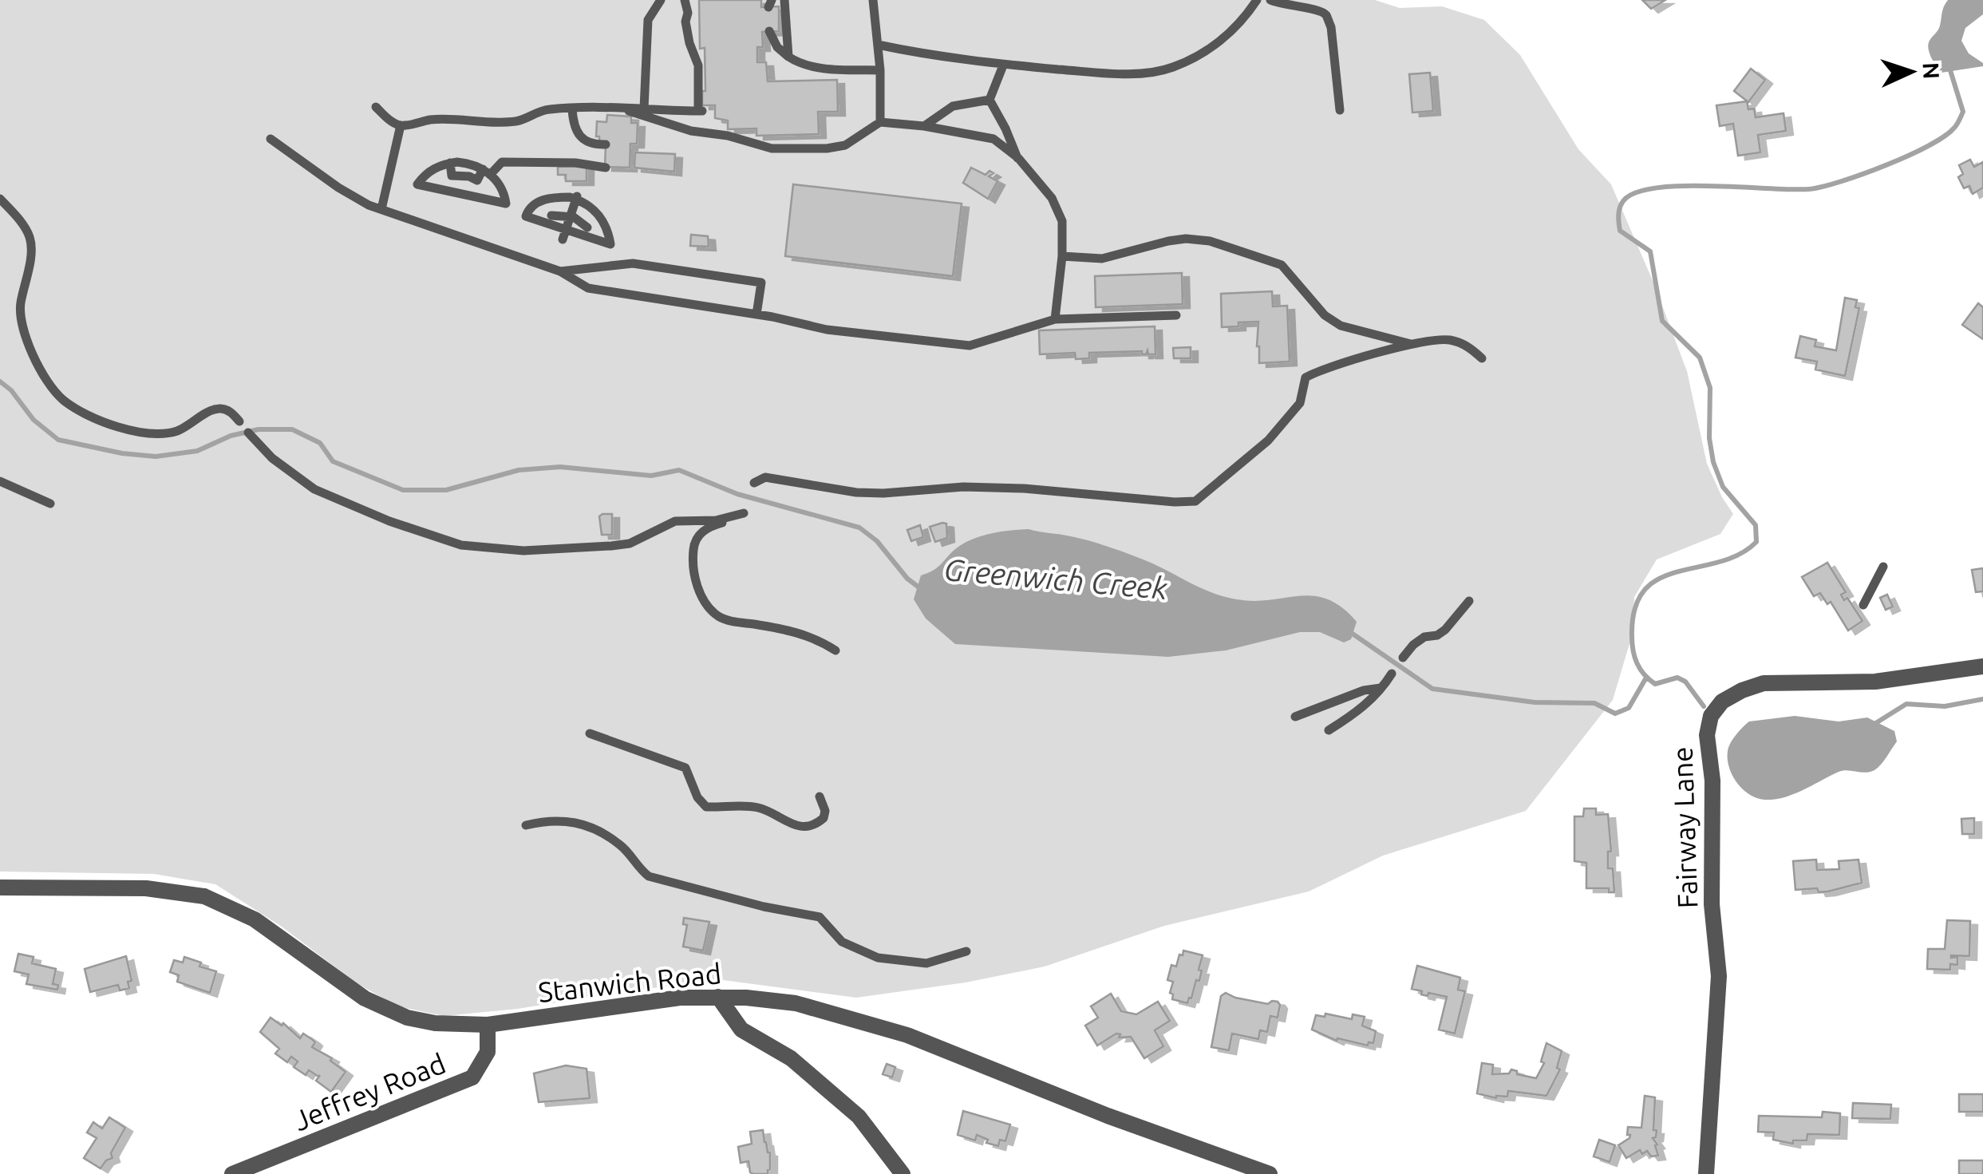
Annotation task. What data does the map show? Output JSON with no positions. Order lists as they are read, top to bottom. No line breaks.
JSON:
{"streets":{"street":["Fairway Lane","Stanwich Road","Jeffrey Road"]},"crossings":[["Stanwich Road","Jeffrey Road"]],"water":["Greenwich Creek"],"north":"right"}
